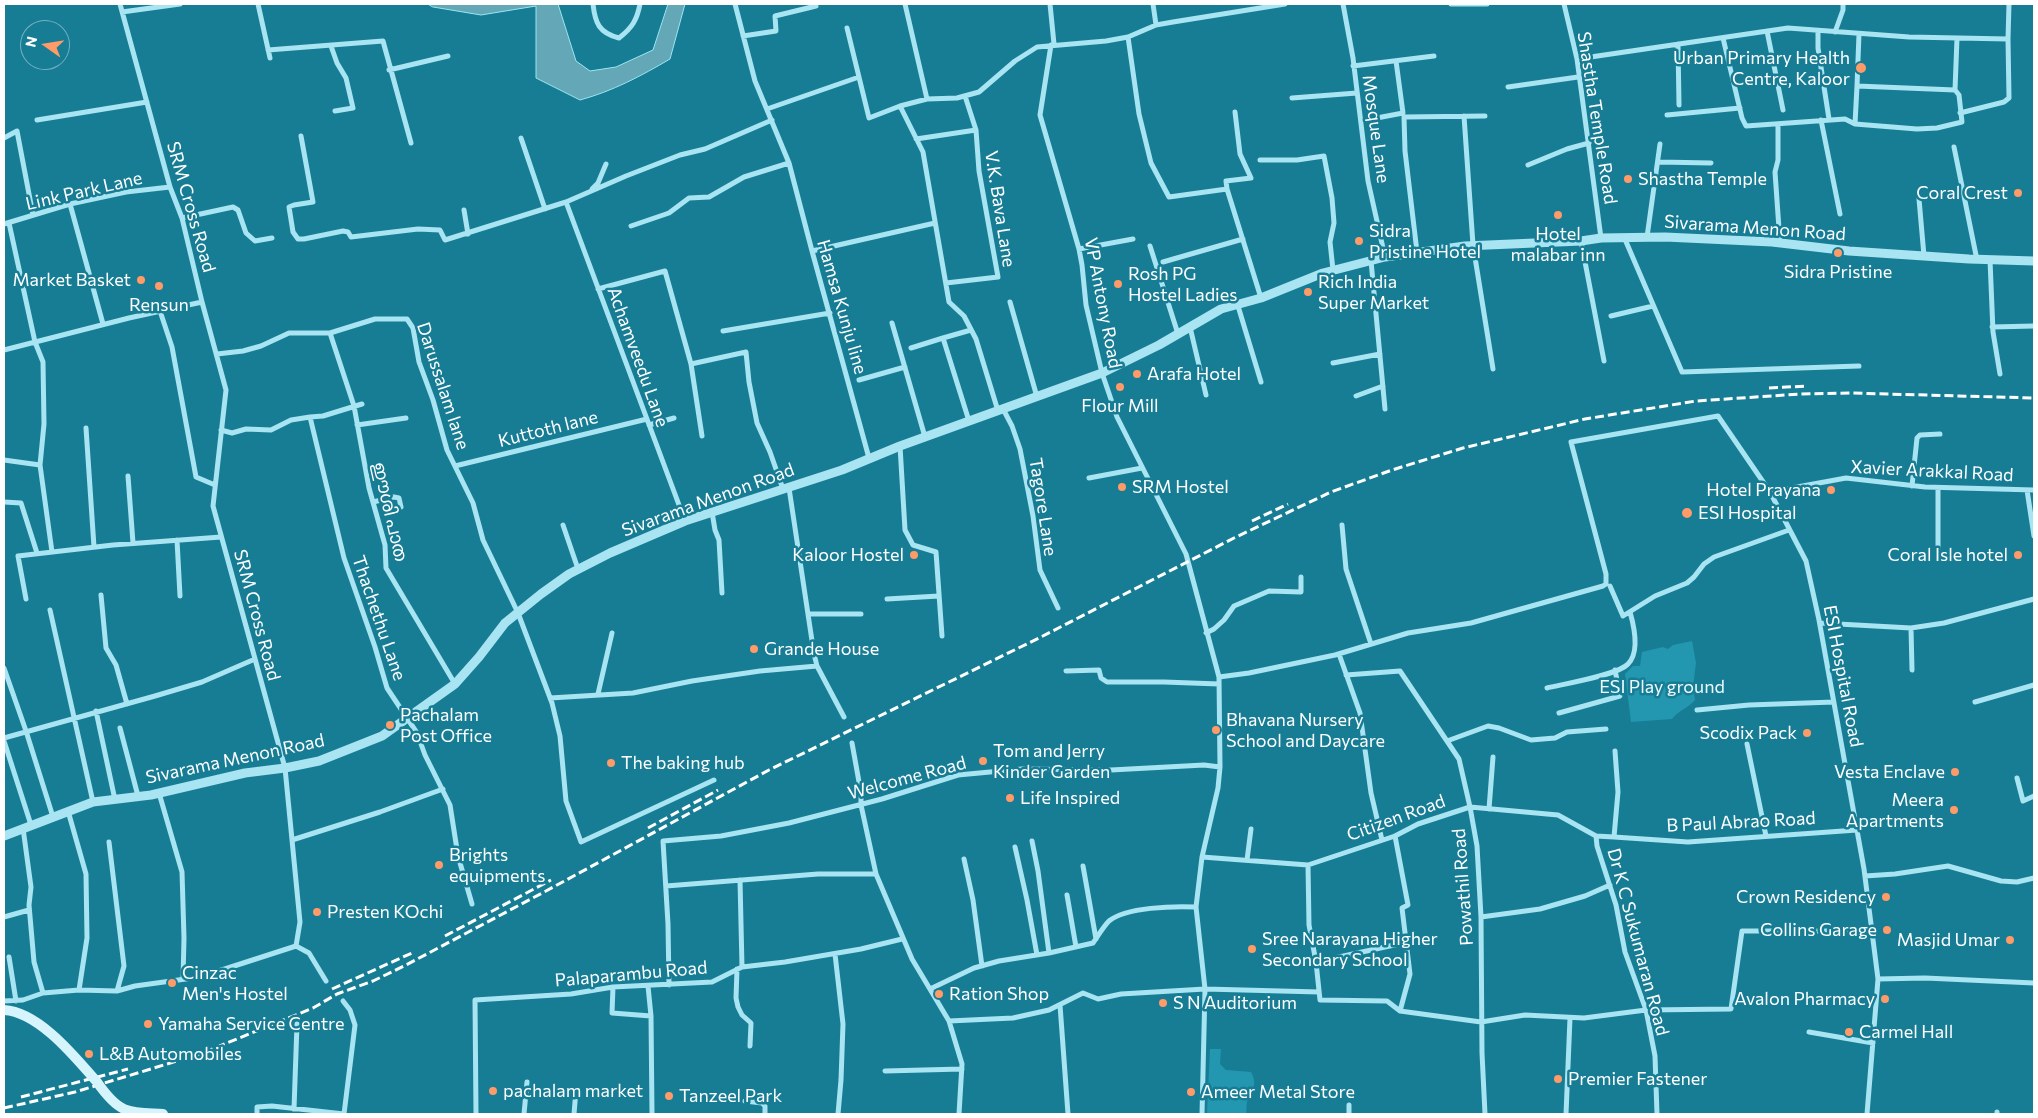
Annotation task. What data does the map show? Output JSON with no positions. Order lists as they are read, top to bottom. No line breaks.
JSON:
{"streets":{"street":["Shastha Temple Road","Mosque Lane","Link Park Lane","SRM Cross Road","V.K. Bava Lane","Sivarama Menon Road","VP Antony Road","Hamsa Kunju line","Achamveedu Lane","Darussalam lane","Kuttoth lane","Xavier Arakkal Road","Tagore Lane","ഈശി പാത","Thachethu Lane","ESI Hospital Road","Welcome Road","Citizen Road","B Paul Abrao Road","Powathil Road","Dr K C Sukumaran Road","Palaparambu Road"]},"crossings":[["Shastha Temple Road","Sivarama Menon Road"],["Mosque Lane","Sivarama Menon Road"],["Link Park Lane","SRM Cross Road"],["SRM Cross Road","Sivarama Menon Road"],["SRM Cross Road","Darussalam lane"],["Sivarama Menon Road","VP Antony Road"],["Sivarama Menon Road","Hamsa Kunju line"],["Sivarama Menon Road","Achamveedu Lane"],["Sivarama Menon Road","Darussalam lane"],["Sivarama Menon Road","Tagore Lane"],["Sivarama Menon Road","ഈശി പാത"],["Sivarama Menon Road","Thachethu Lane"],["VP Antony Road","Welcome Road"],["VP Antony Road","Citizen Road"],["Achamveedu Lane","Kuttoth lane"],["Darussalam lane","Kuttoth lane"],["Darussalam lane","ഈശി പാത"],["Xavier Arakkal Road","ESI Hospital Road"],["ESI Hospital Road","B Paul Abrao Road"],["Citizen Road","B Paul Abrao Road"],["Citizen Road","Powathil Road"],["Citizen Road","Dr K C Sukumaran Road"],["B Paul Abrao Road","Dr K C Sukumaran Road"]],"parks":["ESI Play ground"],"places":["Urban Primary Health Centre, Kaloor","Shastha Temple","Coral Crest","Hotel malabar inn","Sidra Pristine Hotel","Sidra Pristine","Market Basket","Rosh PG Hostel Ladies","Rensun","Rich India Super Market","Arafa Hotel","Flour Mill","SRM Hostel","Hotel Prayana","ESI Hospital","Kaloor Hostel","Coral Isle hotel","Grande House","Pachalam Post Office","Bhavana Nursery School and Daycare","Scodix Pack","Tom and Jerry Kinder Garden","The baking hub","Vesta Enclave","Life Inspired","Meera Apartments","Brights equipments","Crown Residency","Presten KOchi","Collins Garage","Masjid Umar","Sree Narayana Higher Secondary School","Cinzac Men's Hostel","Ration Shop","Avalon Pharmacy","S N Auditorium","Yamaha Service Centre","Carmel Hall","L&B Automobiles","Premier Fastener","pachalam market","Ameer Metal Store","Tanzeel Park"],"north":"left"}
